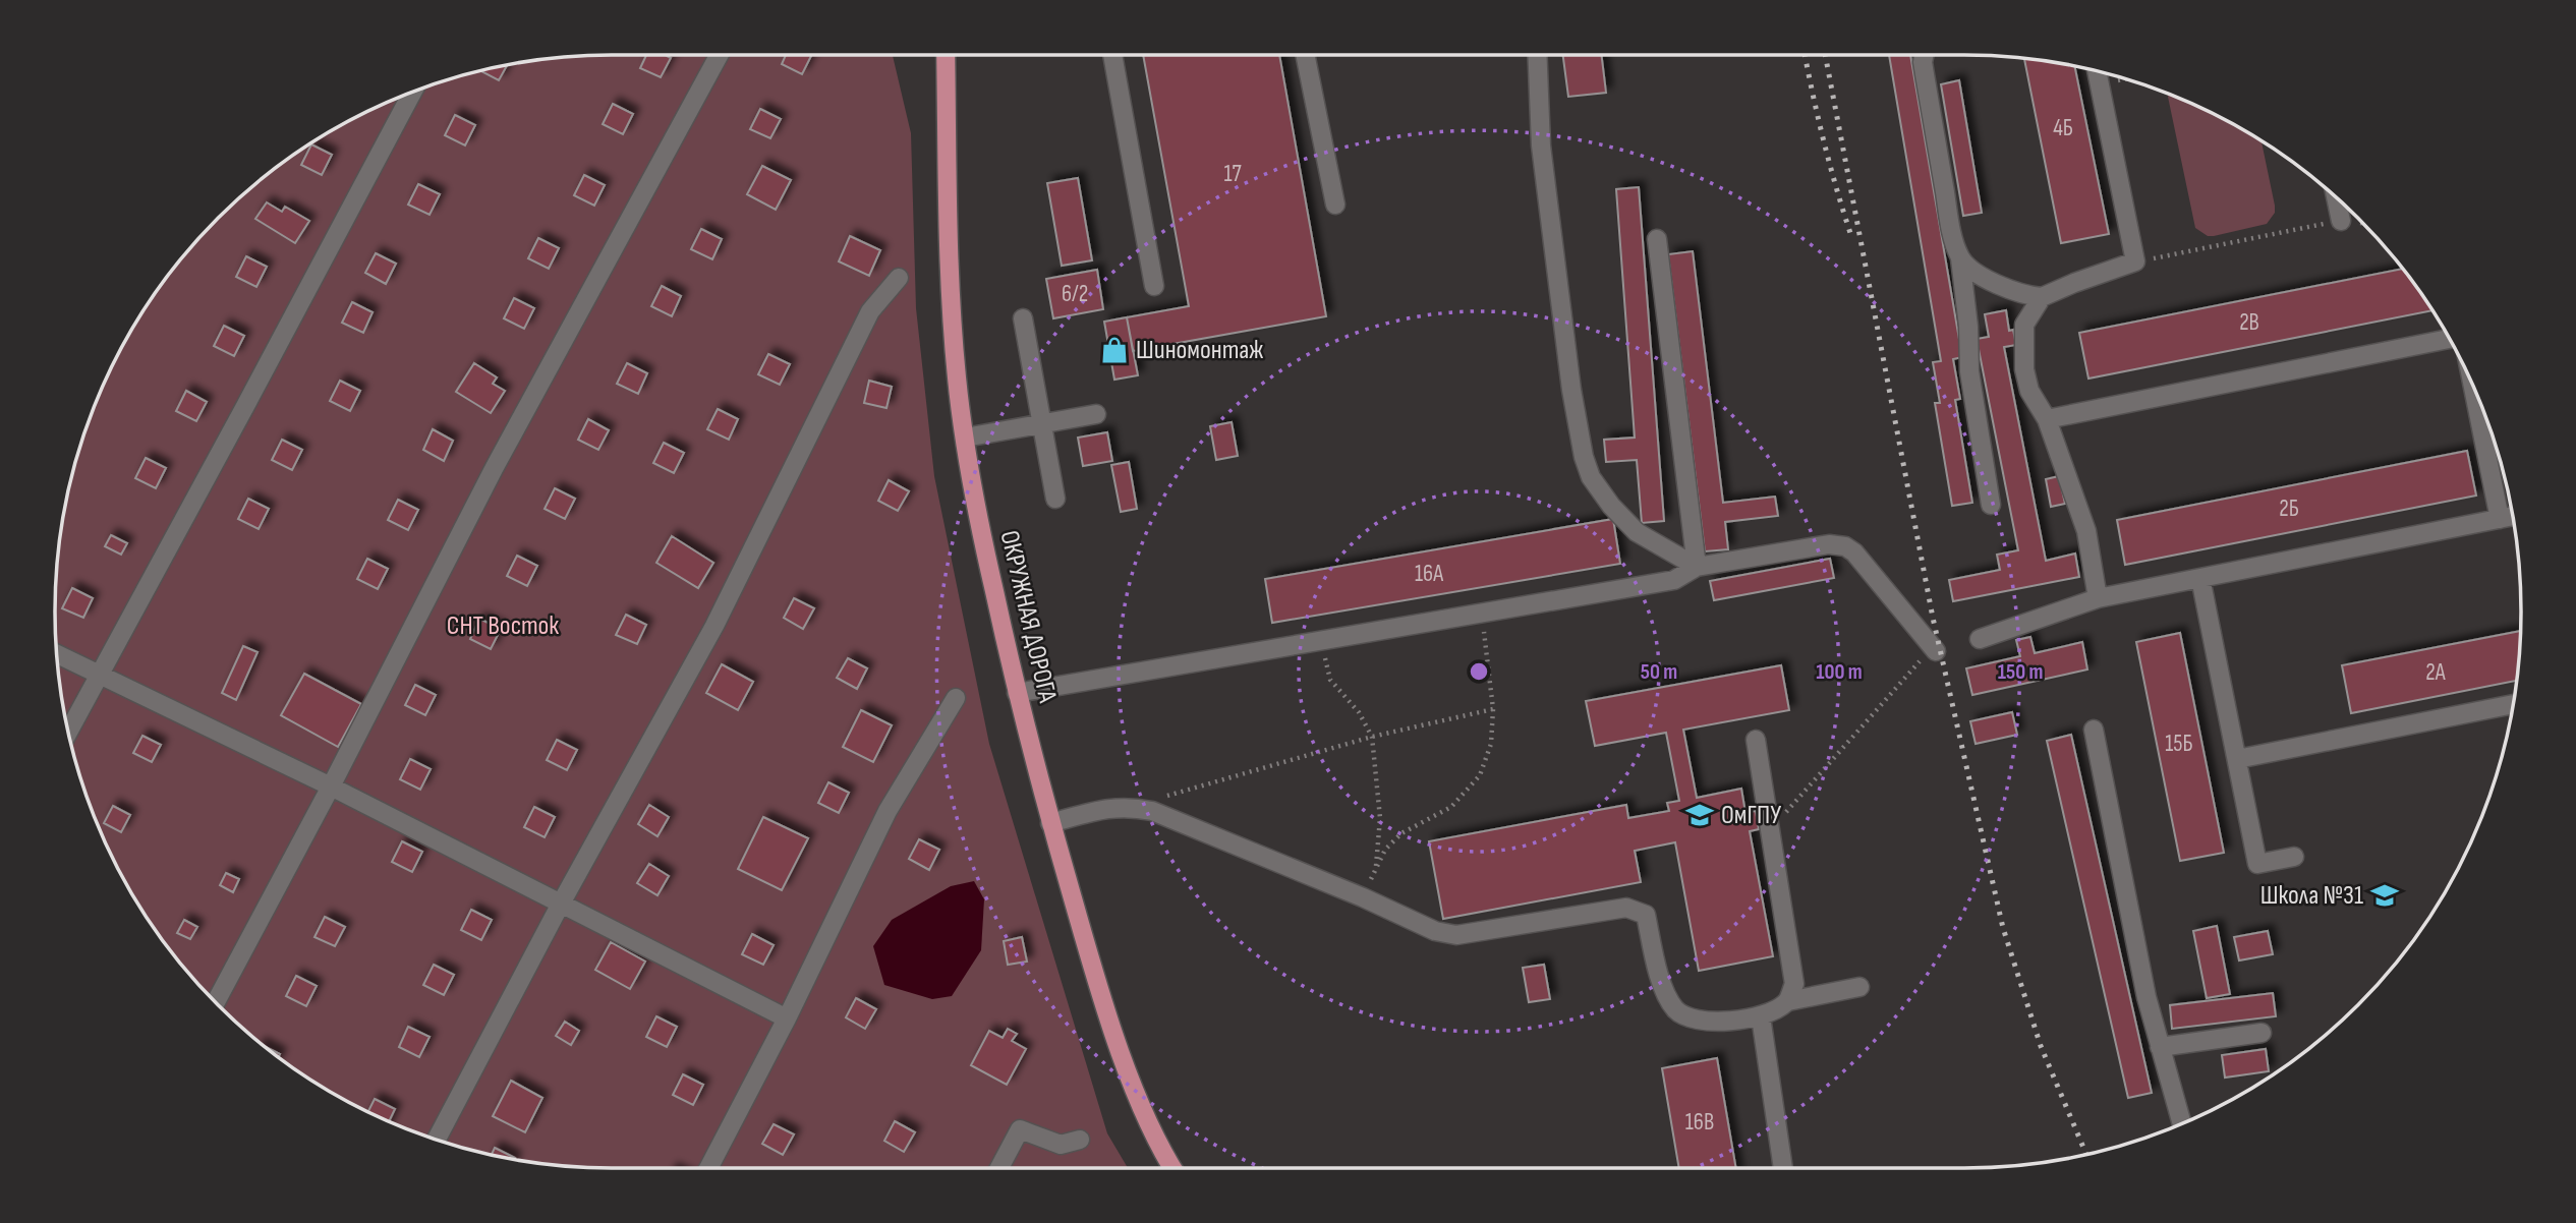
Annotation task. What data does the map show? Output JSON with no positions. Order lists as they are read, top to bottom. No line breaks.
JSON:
{"streets":{"main road":["ОКРУЖНАЯ ДОРОГА"]},"parks":["СНТ Восток"],"places":{"shop":["Шиномонтаж"],"school or university":["ОмГПУ","Школа №31"]},"house_numbers":["4Б","17","6/2","2В","2Б","16А","2А","15Б","16В"],"rings":["50 m","100 m","150 m"]}
